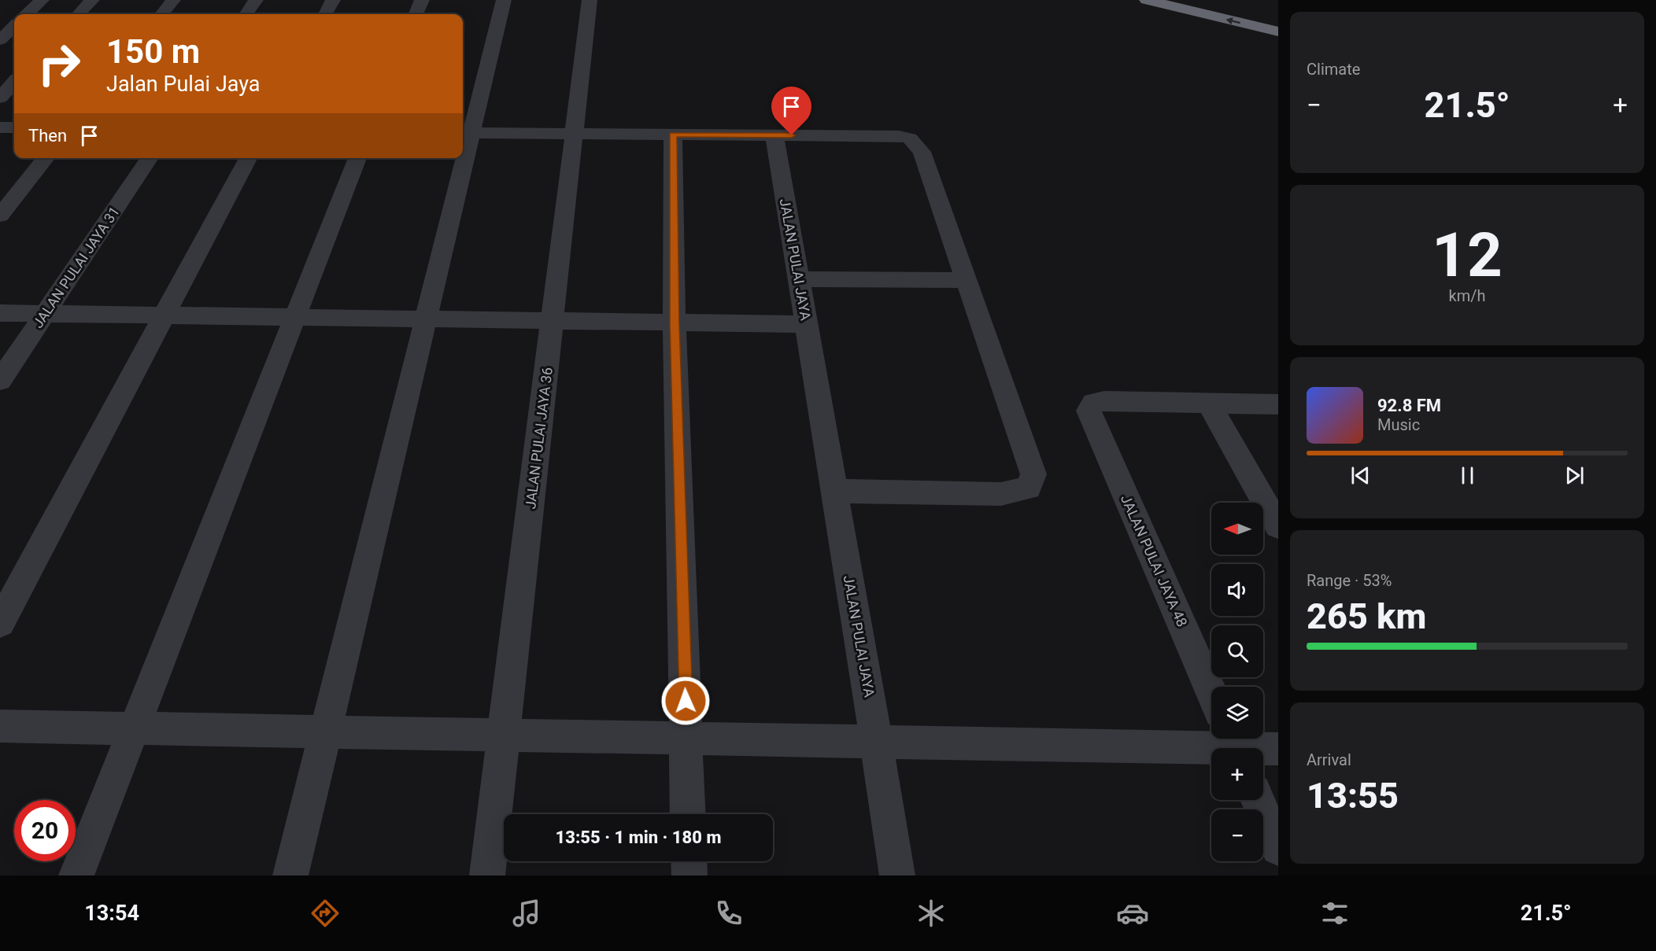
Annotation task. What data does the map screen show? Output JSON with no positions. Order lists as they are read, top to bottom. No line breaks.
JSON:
{"streets":{"street":["JALAN PULAI JAYA","JALAN PULAI JAYA 31","JALAN PULAI JAYA 36","JALAN PULAI JAYA 48"]},"north":"left","page":{"tile":["Climate",["12","km/h"],["Range · 53%","265 km"],["Arrival","13:55"]],"turn":["150 m","Jalan Pulai Jaya"],"heat":["−","21.5°","+"],"then":"Then","song":["92.8 FM","Music"],"map_buttons":["+","−"],"limit":"20","trip":"13:55 · 1 min · 180 m","tabs":["13:54","21.5°"]}}
